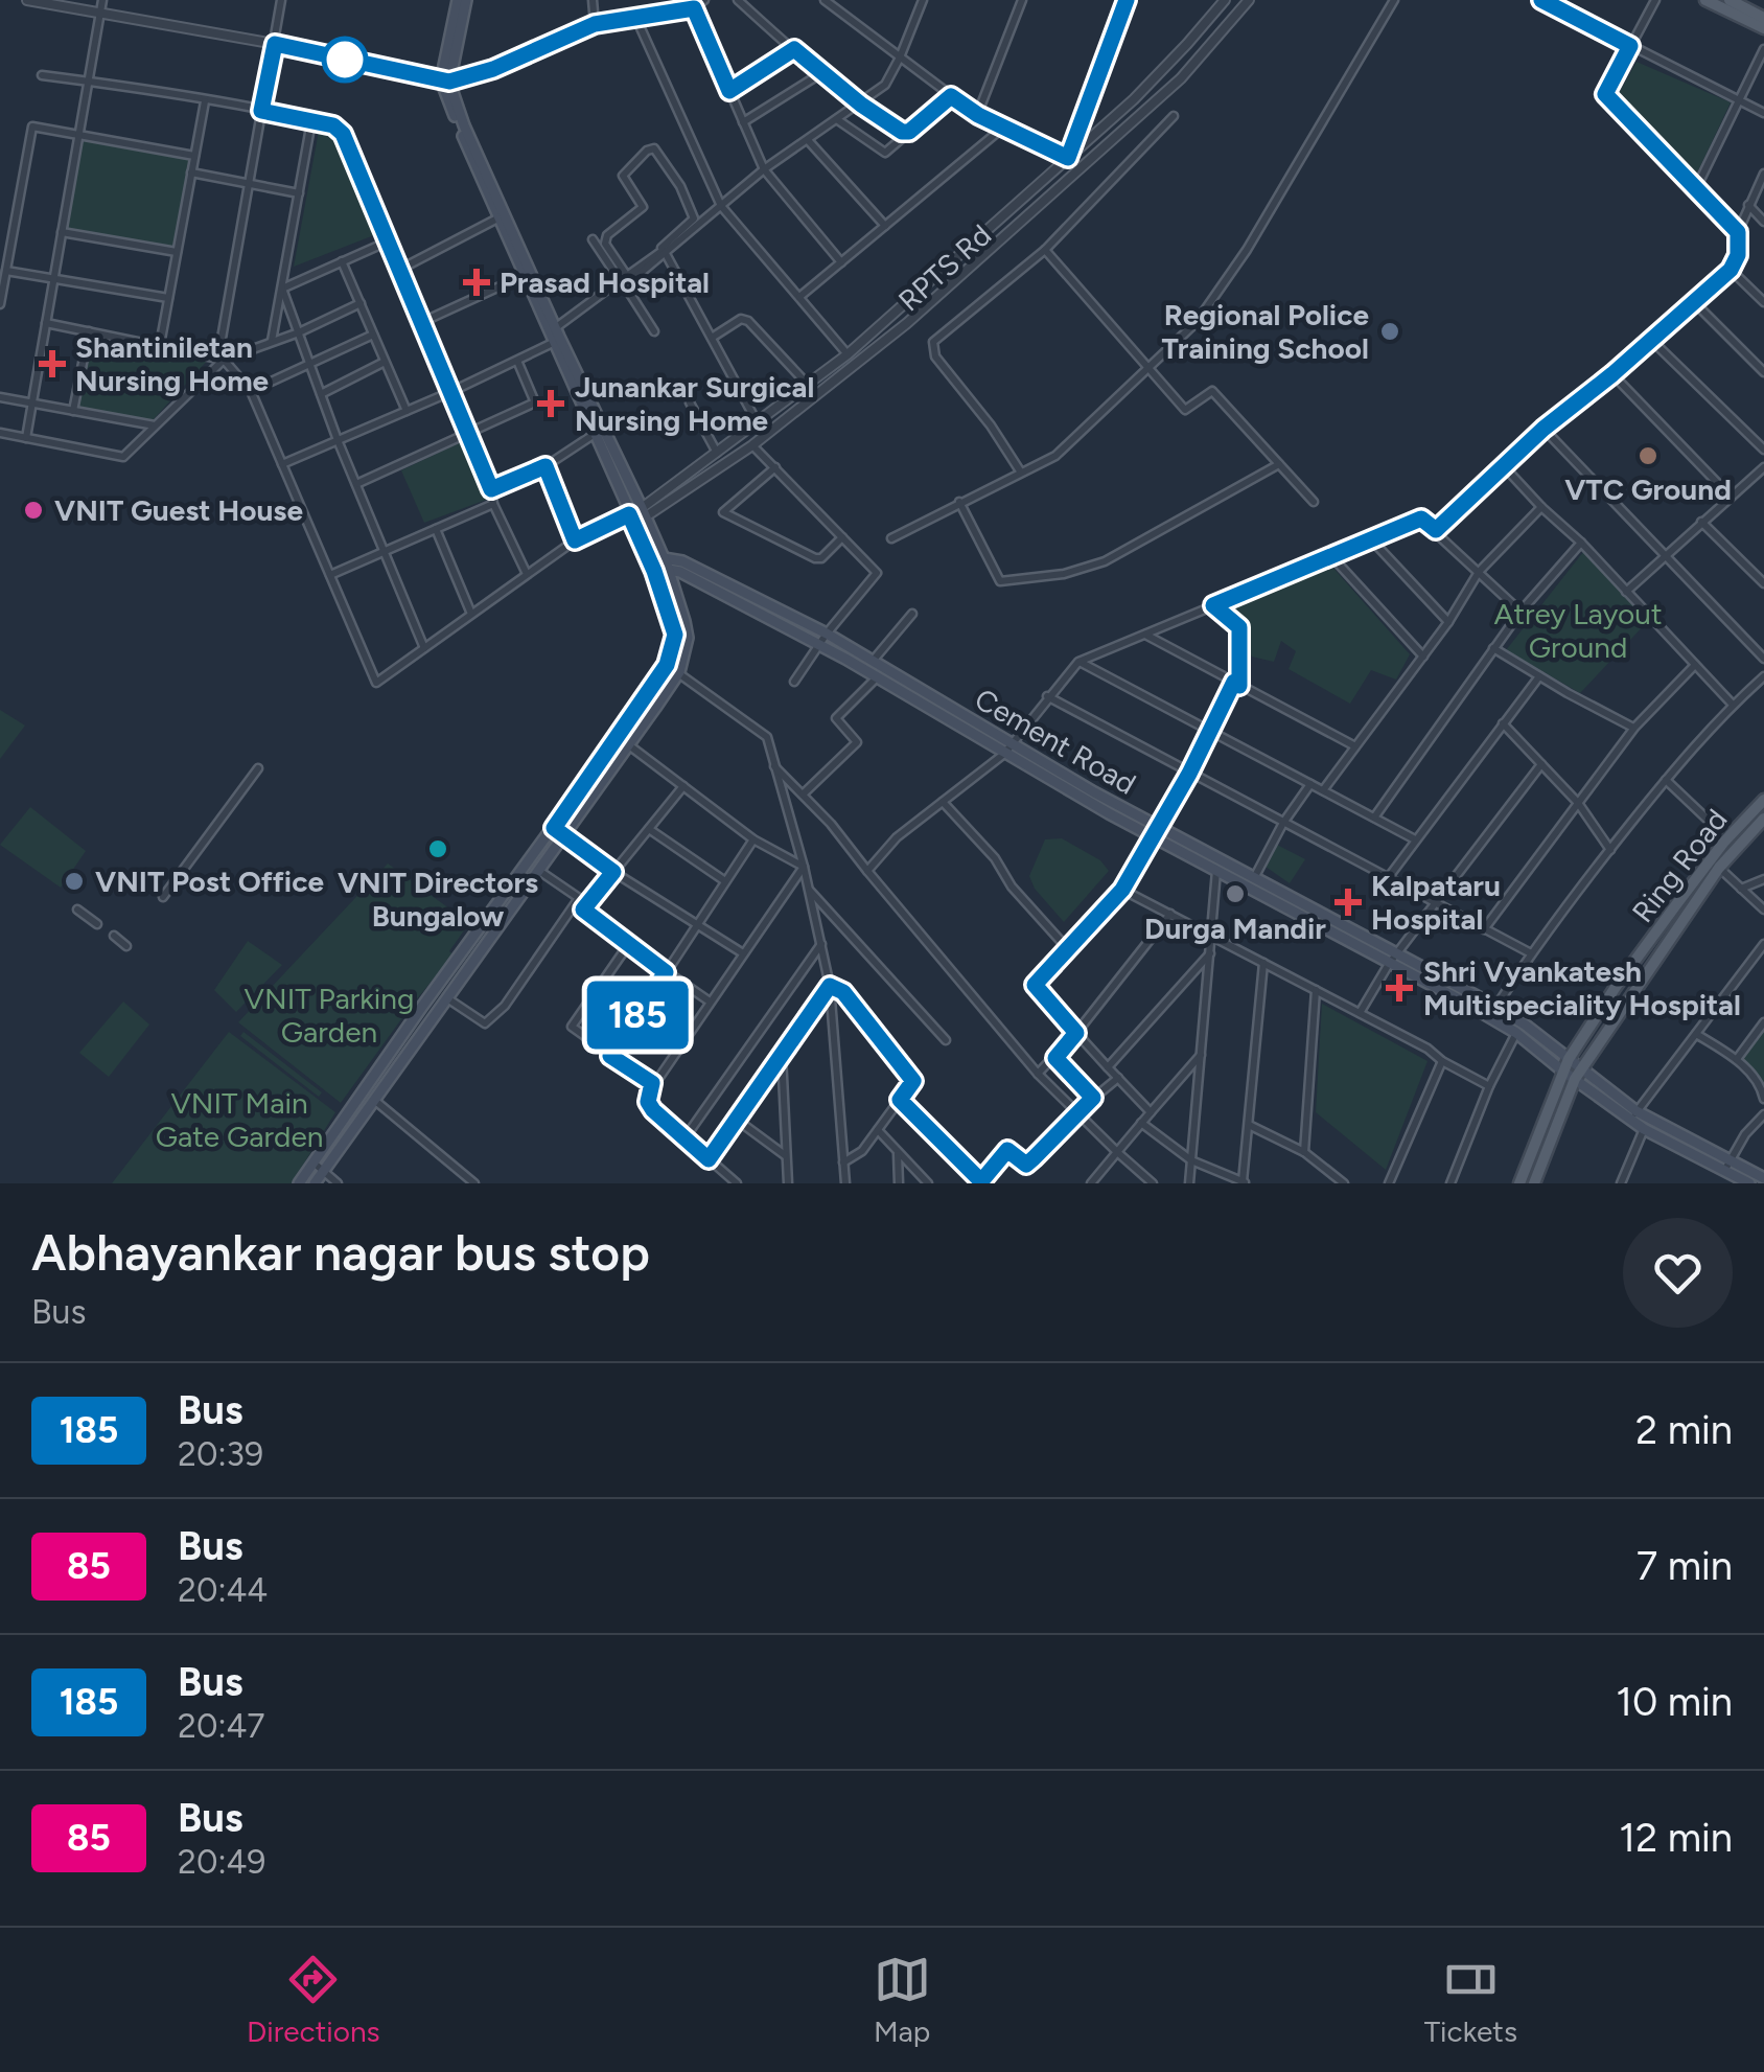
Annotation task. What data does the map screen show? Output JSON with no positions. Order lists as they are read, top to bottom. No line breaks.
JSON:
{"streets":{"main road":["Cement Road","Ring Road"],"street":["RPTS Rd"]},"crossings":[["Cement Road","Ring Road"]],"parks":["Atrey Layout Ground","VNIT Parking Garden","VNIT Main Gate Garden"],"places":{"health":["Prasad Hospital","Shantiniletan Nursing Home","Junankar Surgical Nursing Home","Kalpataru Hospital","Shri Vyankatesh Multispeciality Hospital"],"other":["Regional Police Training School","VTC Ground","VNIT Guest House","VNIT Directors Bungalow","VNIT Post Office","Durga Mandir"]},"lines":["bus line 185"],"page":{"on_map":"185","heading":["Abhayankar nagar bus stop","Bus"],"list":[{"mark":"185","name":"Bus","note":"20:39","value":"2 min"},{"mark":"85","name":"Bus","note":"20:44","value":"7 min"},{"mark":"185","name":"Bus","note":"20:47","value":"10 min"},{"mark":"85","name":"Bus","note":"20:49","value":"12 min"}],"tabs":["Directions","Map","Tickets"]}}
